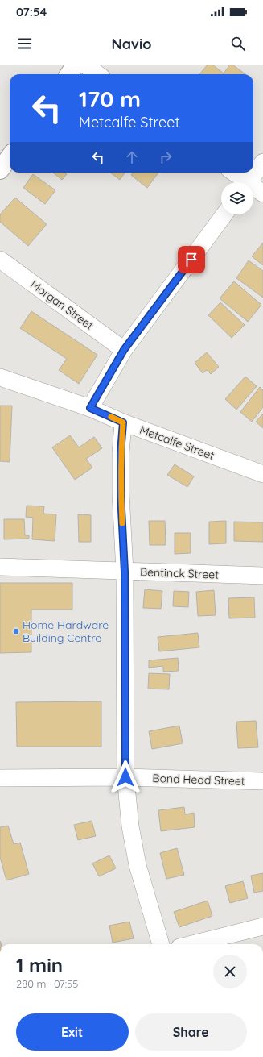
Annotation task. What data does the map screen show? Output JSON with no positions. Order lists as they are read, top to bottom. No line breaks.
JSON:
{"streets":{"street":["Morgan Street","Metcalfe Street","Bentinck Street","Bond Head Street"]},"places":["Home Hardware Building Centre"],"page":{"status":"07:54","header":"Navio","turn":["170 m","Metcalfe Street"],"heading":["1 min","280 m · 07:55"],"buttons":["Exit","Share"]}}
